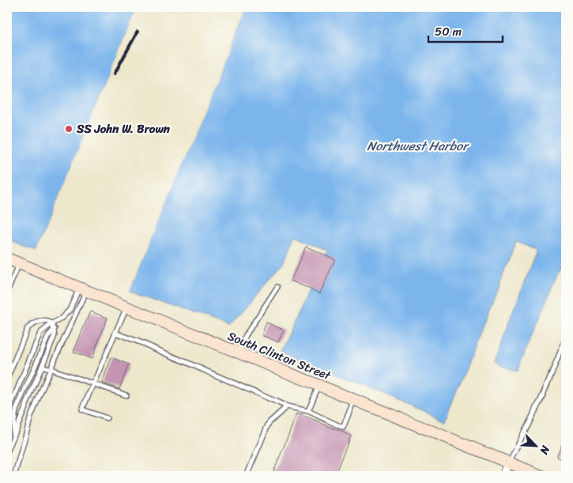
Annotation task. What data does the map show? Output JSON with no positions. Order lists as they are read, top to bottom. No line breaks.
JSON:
{"streets":{"main road":["South Clinton Street"]},"water":["Northwest Harbor"],"places":["SS John W. Brown"],"scale_bar":"50 m","north":"bottom right"}
